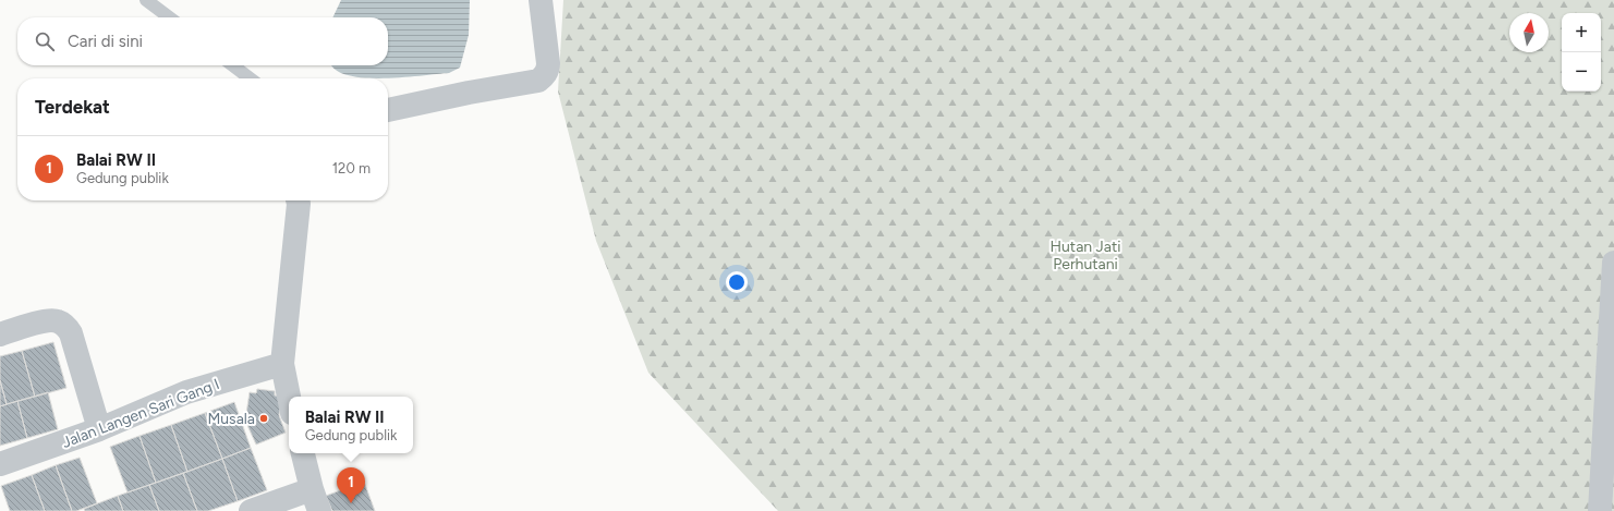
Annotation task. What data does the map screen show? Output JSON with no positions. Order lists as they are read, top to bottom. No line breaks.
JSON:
{"streets":{"street":["Jalan Langen Sari Gang I"]},"parks":["Hutan Jati Perhutani"],"places":["Musala"],"north":"top","page":{"map_buttons":["+","−"],"search":"Cari di sini","heading":"Terdekat","list":[{"mark":"1","name":"Balai RW II","note":"Gedung publik","value":"120 m"}],"popup":["Balai RW II","Gedung publik"],"pins":"1"}}
